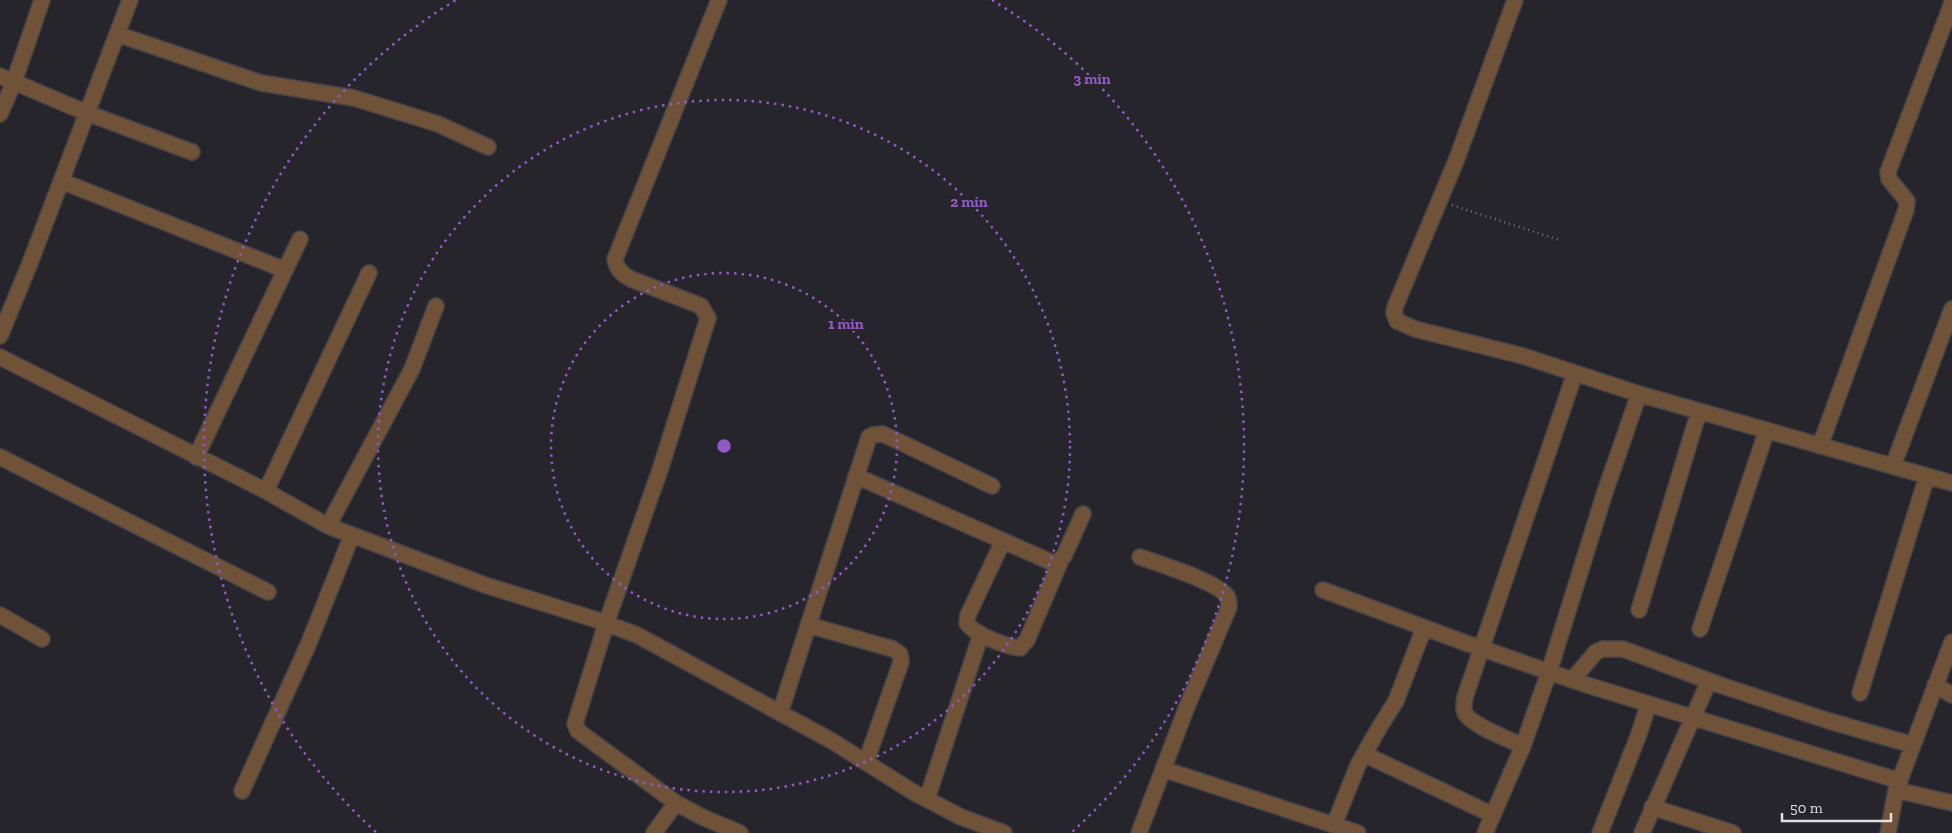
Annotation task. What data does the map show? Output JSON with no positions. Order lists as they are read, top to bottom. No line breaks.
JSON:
{"scale_bar":"50 m","rings":["3 min","2 min","1 min"]}
